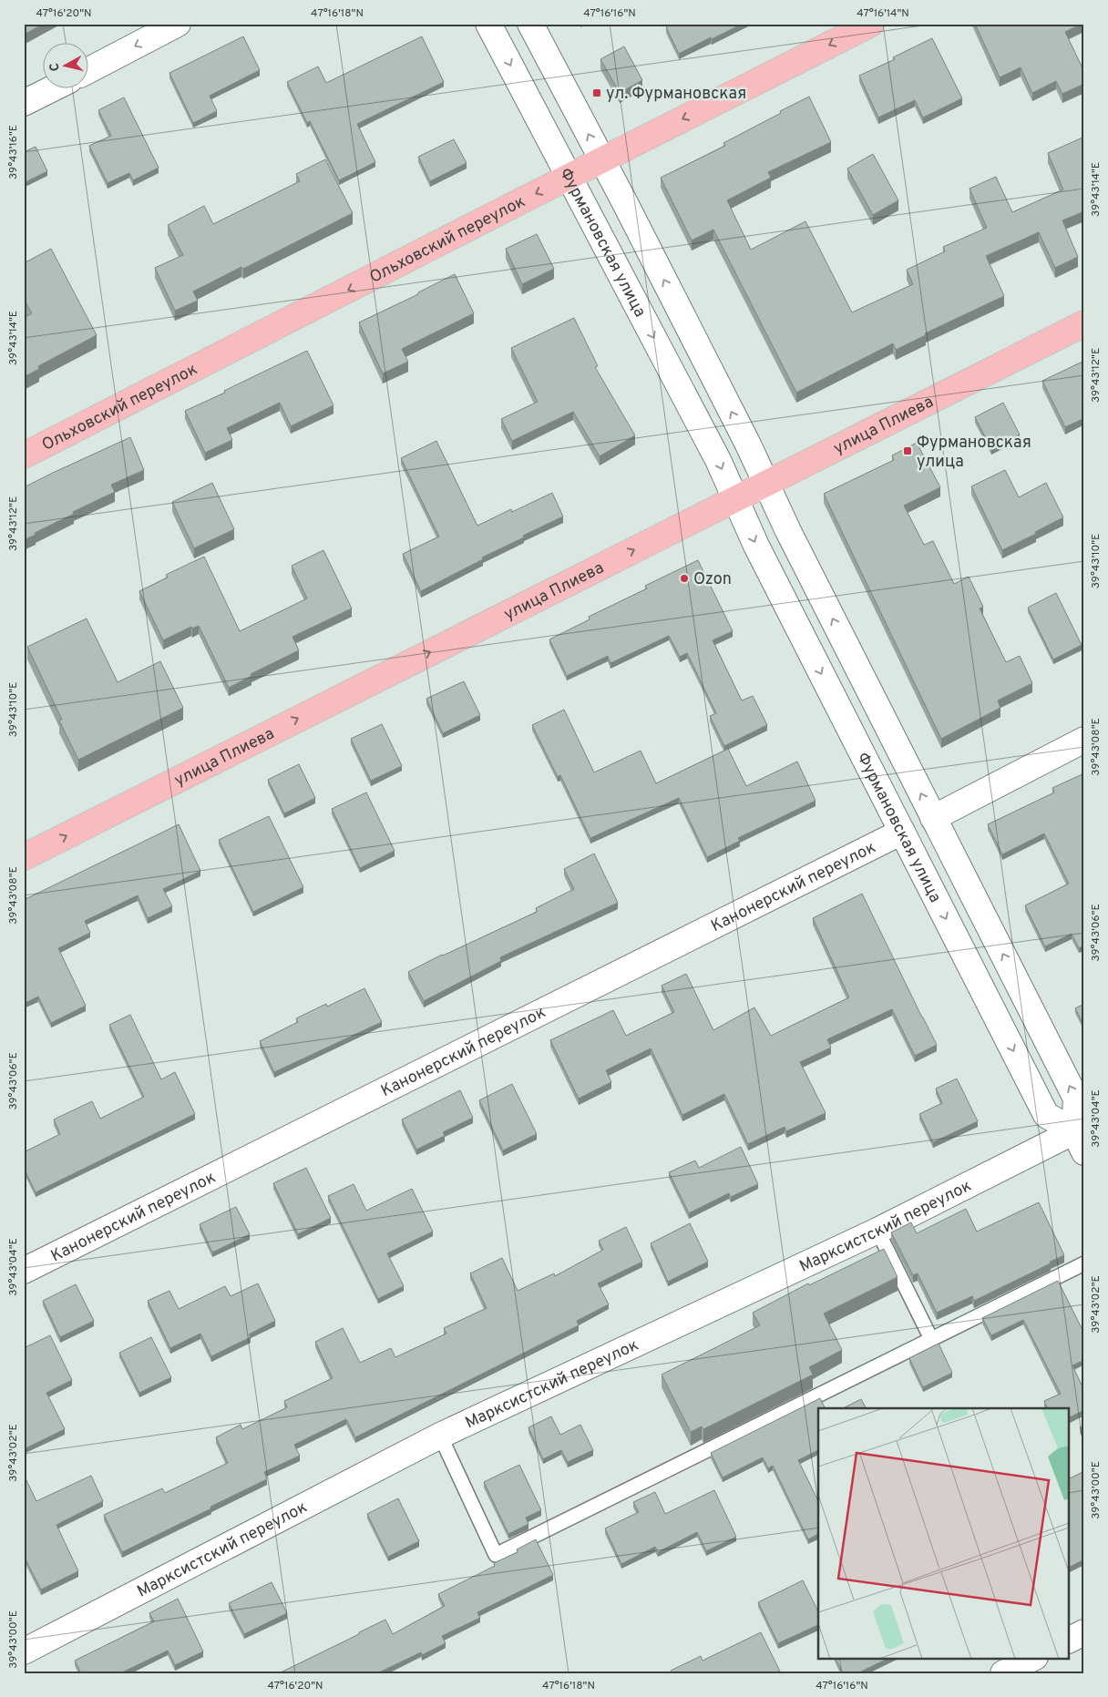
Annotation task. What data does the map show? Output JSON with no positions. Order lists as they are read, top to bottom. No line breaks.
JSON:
{"streets":{"main road":["Ольховский переулок","улица Плиева"],"street":["Фурмановская улица","Канонерский переулок","Марксистский переулок"]},"crossings":[["Ольховский переулок","Фурмановская улица"],["Фурмановская улица","улица Плиева"],["Фурмановская улица","Канонерский переулок"],["Фурмановская улица","Марксистский переулок"]],"one_way":["Ольховский переулок","улица Плиева"],"places":{"transit":["ул. Фурмановская","Фурмановская улица"],"other":["Ozon"]},"north":"left","coordinates":["47°16'20\"N","47°16'18\"N","47°16'16\"N","47°16'14\"N","39°43'16\"E","39°43'14\"E","39°43'12\"E","39°43'10\"E","39°43'08\"E","39°43'06\"E","39°43'04\"E","39°43'02\"E","39°43'00\"E"]}
